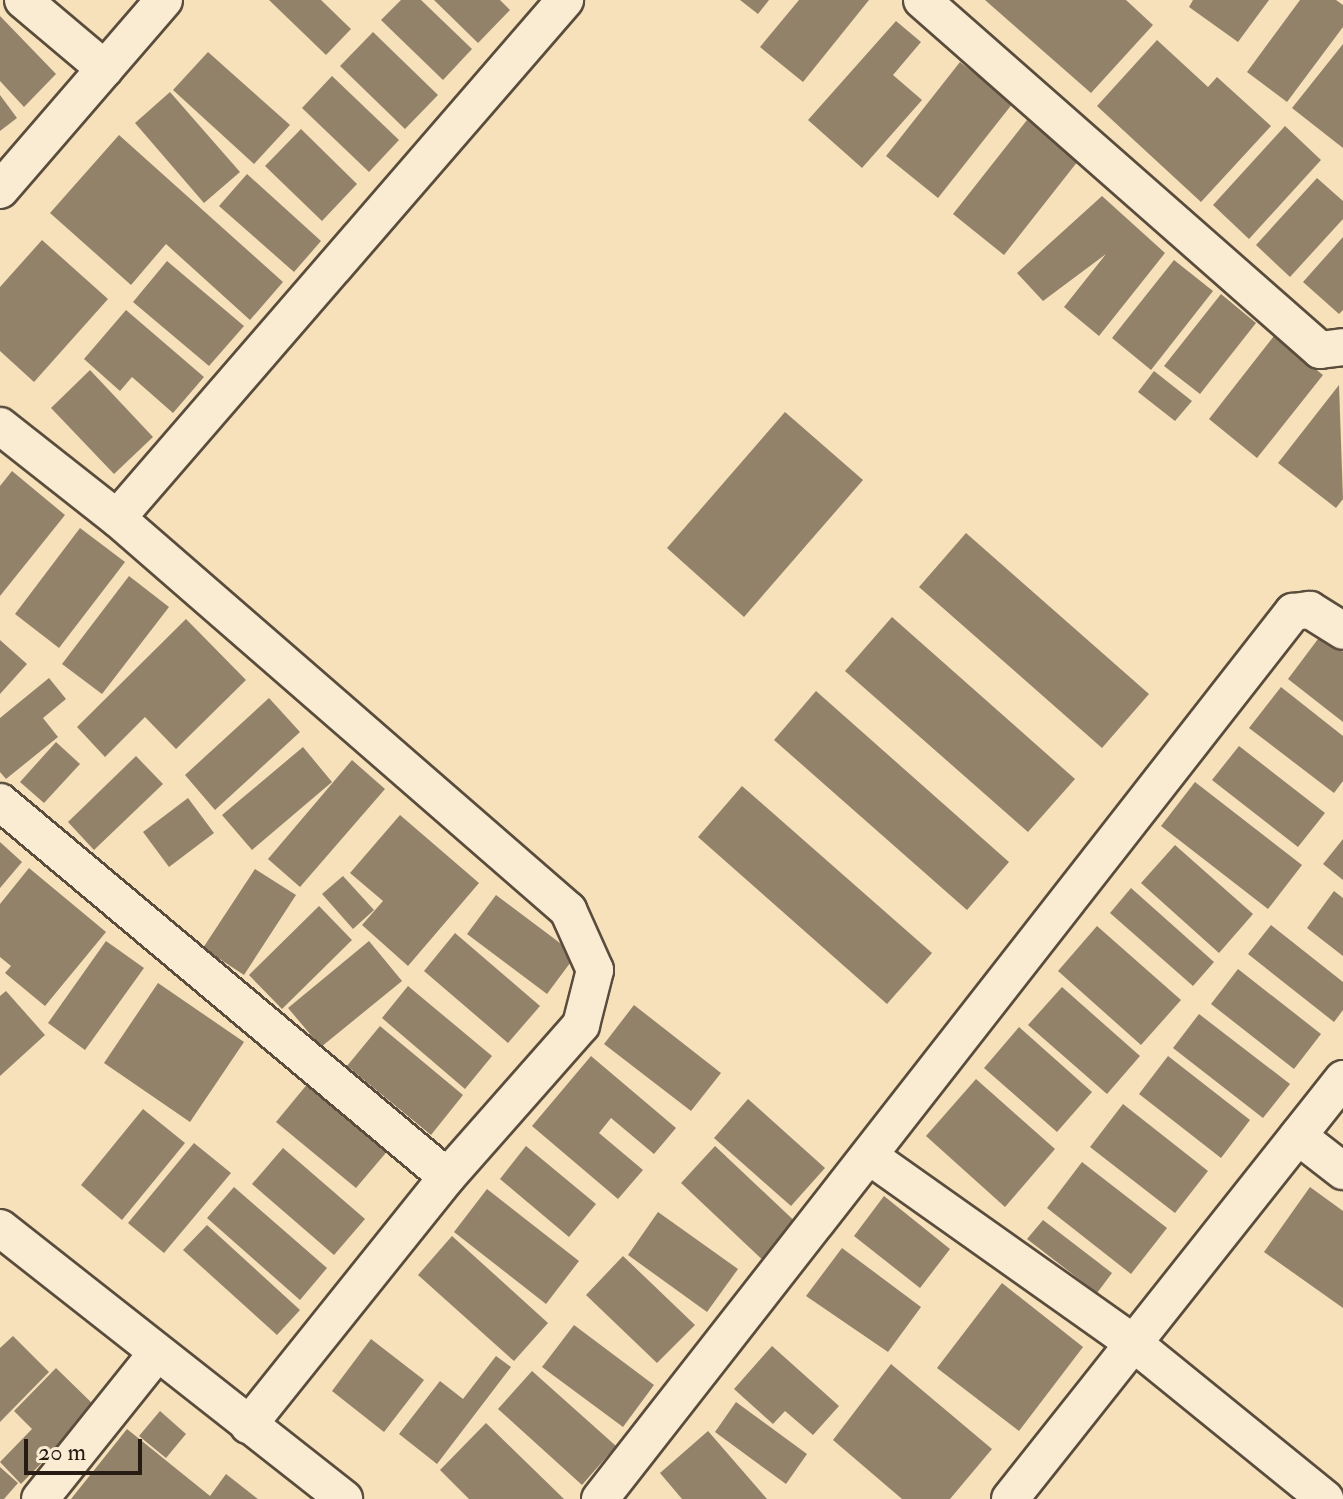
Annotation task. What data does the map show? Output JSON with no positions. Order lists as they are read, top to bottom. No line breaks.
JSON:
{"scale_bar":"20 m"}
